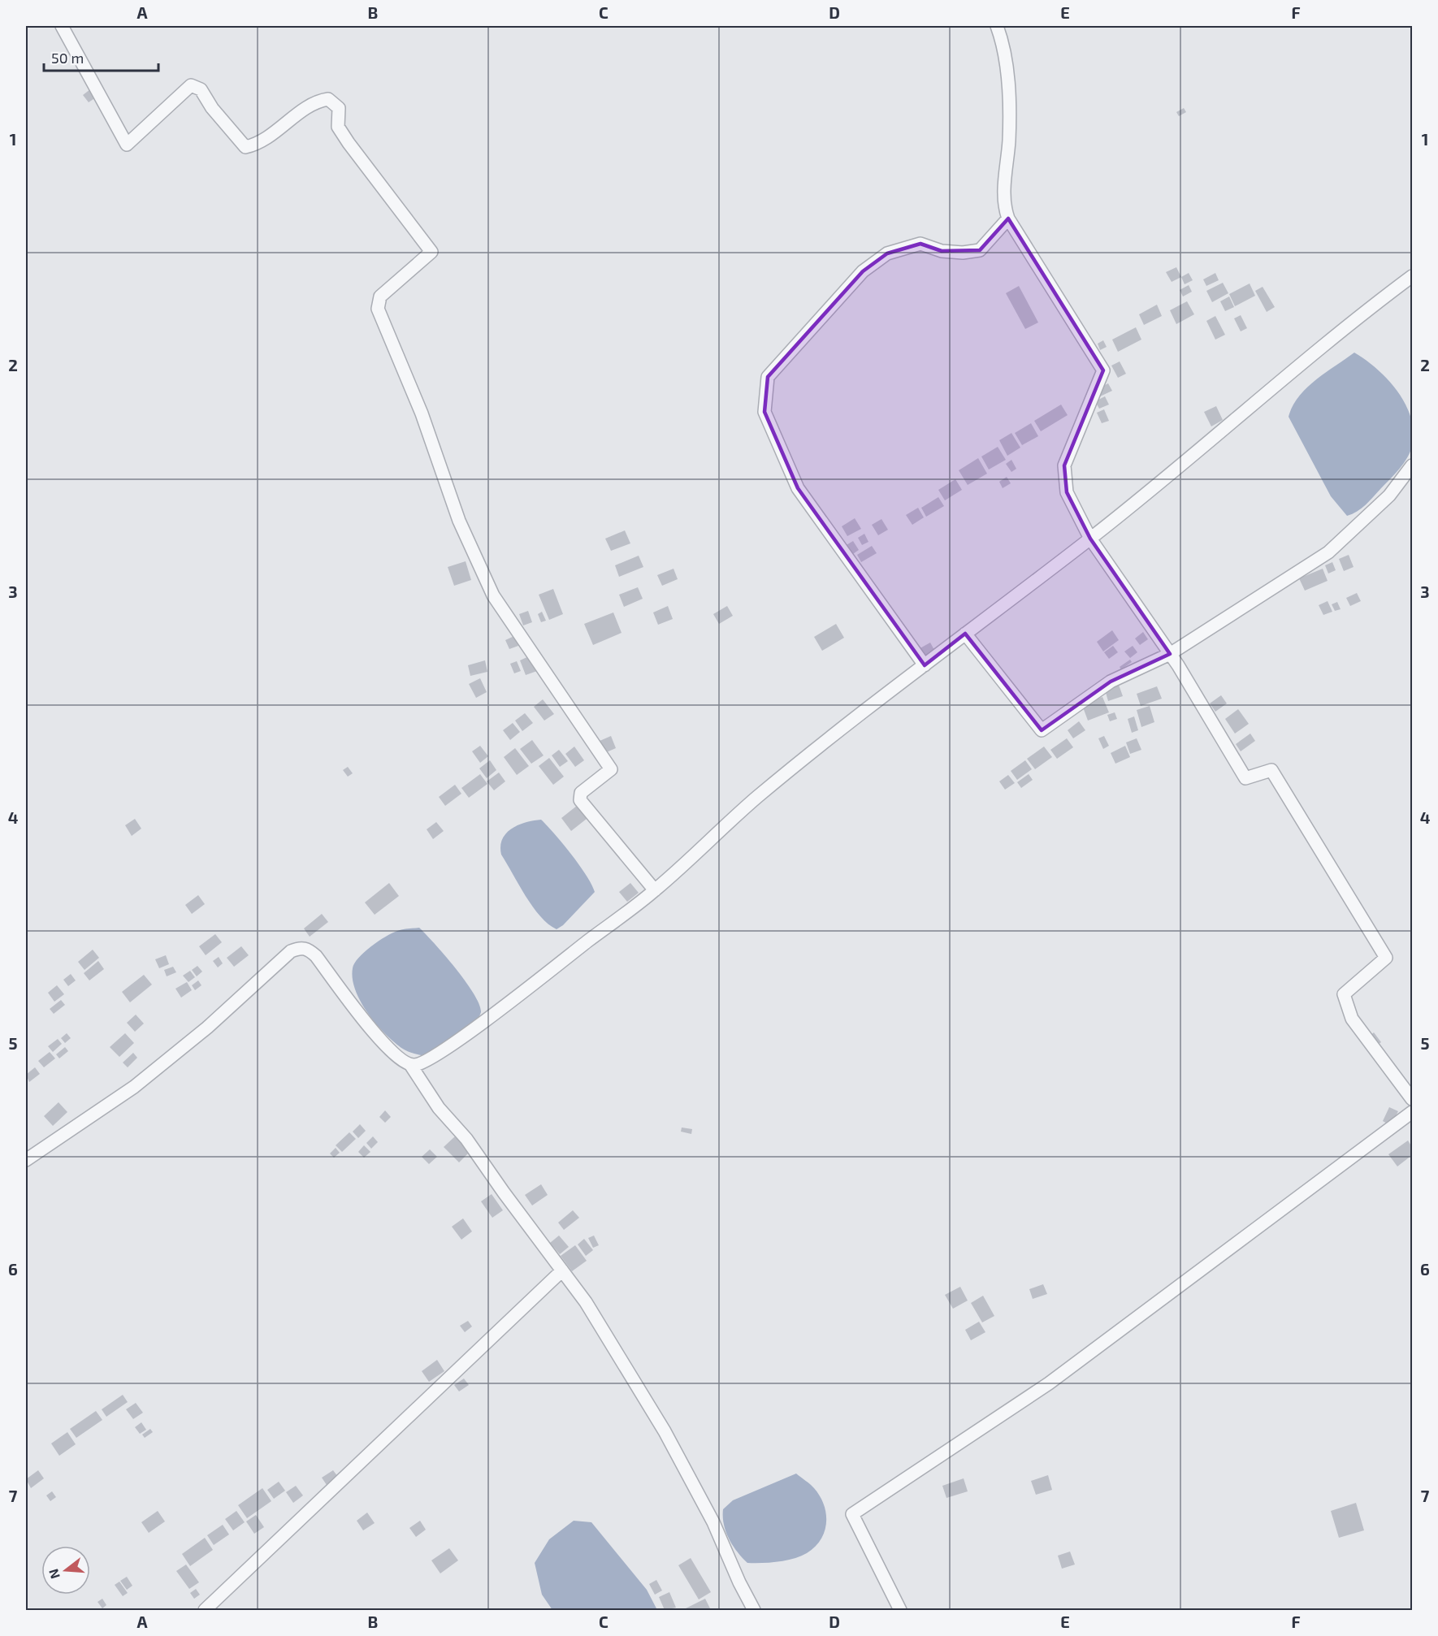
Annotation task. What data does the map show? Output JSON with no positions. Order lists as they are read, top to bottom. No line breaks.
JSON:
{"scale_bar":"50 m","north":"left","grid":{"columns":["A","B","C","D","E","F"],"rows":["1","2","3","4","5","6","7"]}}
